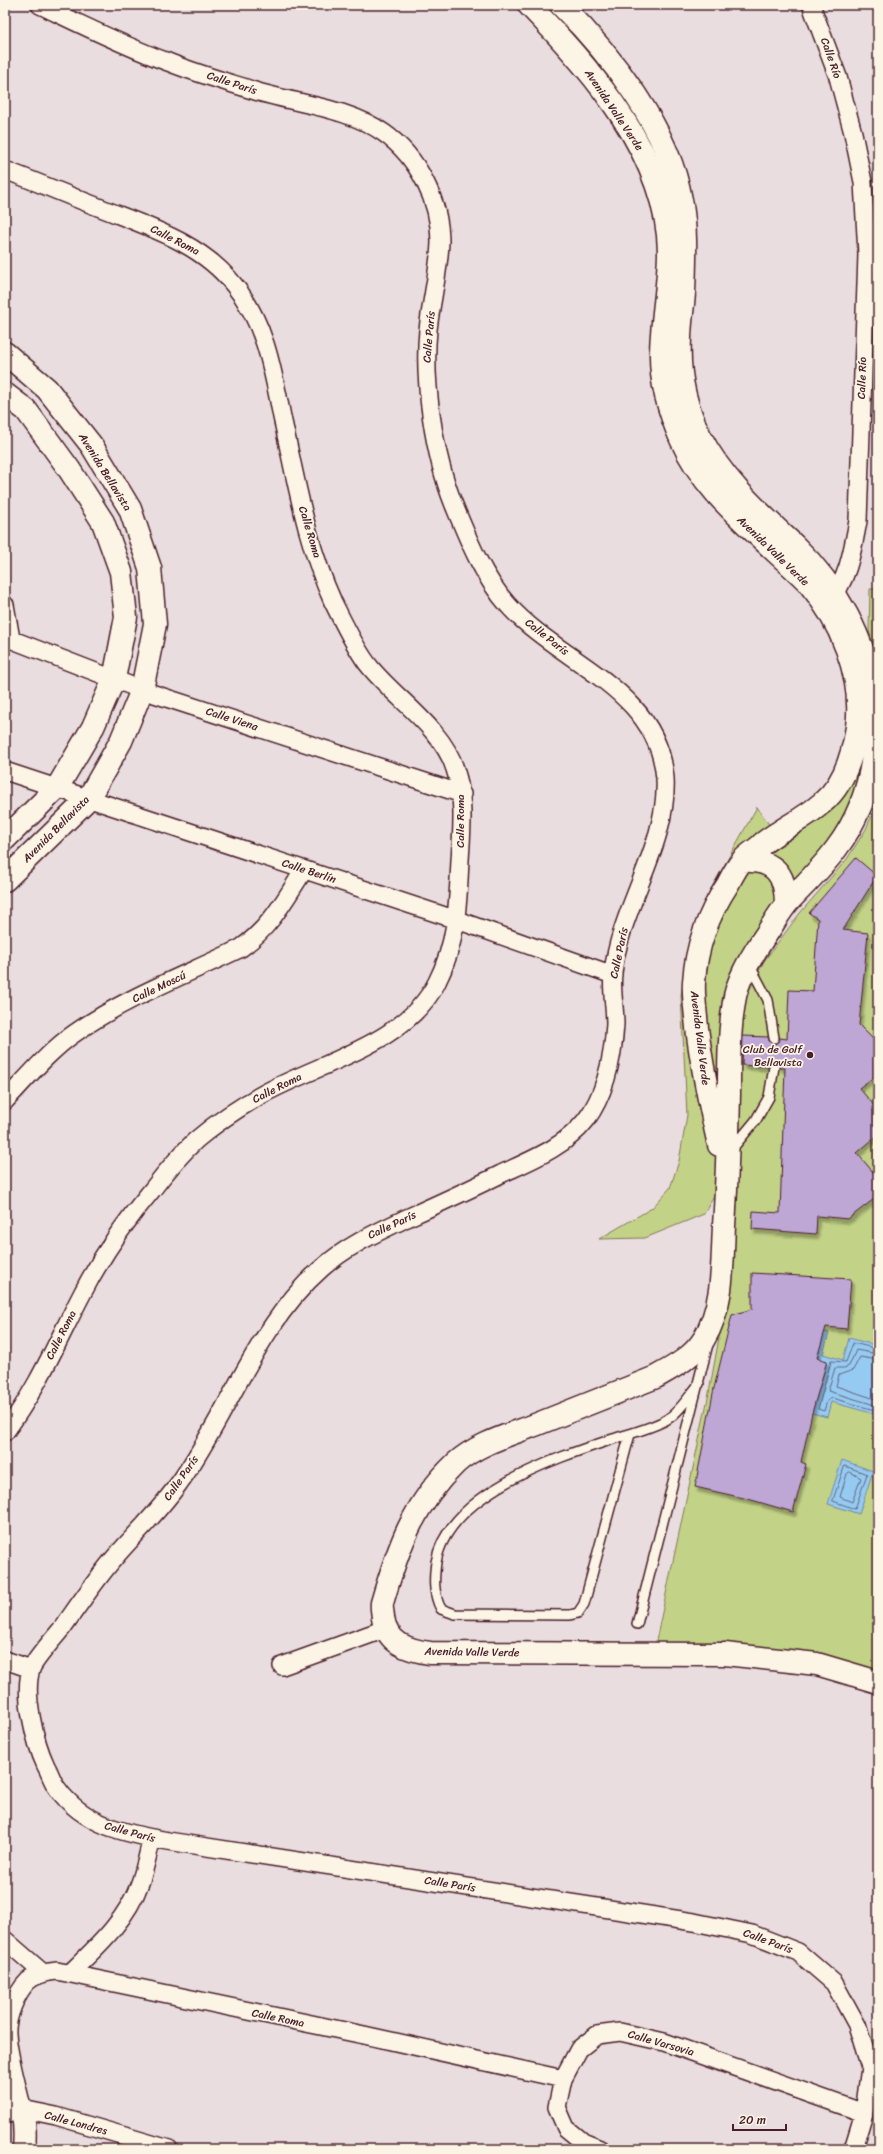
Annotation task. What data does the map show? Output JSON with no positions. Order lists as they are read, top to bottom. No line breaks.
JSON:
{"streets":{"street":["Calle Río","Calle París","Avenida Valle Verde","Calle Roma","Avenida Bellavista","Calle Viena","Calle Berlín","Calle Moscú","Calle Varsovia","Calle Londres"]},"crossings":[["Calle Río","Avenida Valle Verde"],["Calle París","Calle Berlín"],["Calle París","Calle Varsovia"],["Calle Roma","Calle Viena"],["Calle Roma","Calle Berlín"],["Calle Roma","Calle Varsovia"],["Avenida Bellavista","Calle Viena"],["Avenida Bellavista","Calle Berlín"],["Calle Berlín","Calle Moscú"]],"places":["Club de Golf Bellavista"],"scale_bar":"20 m"}
